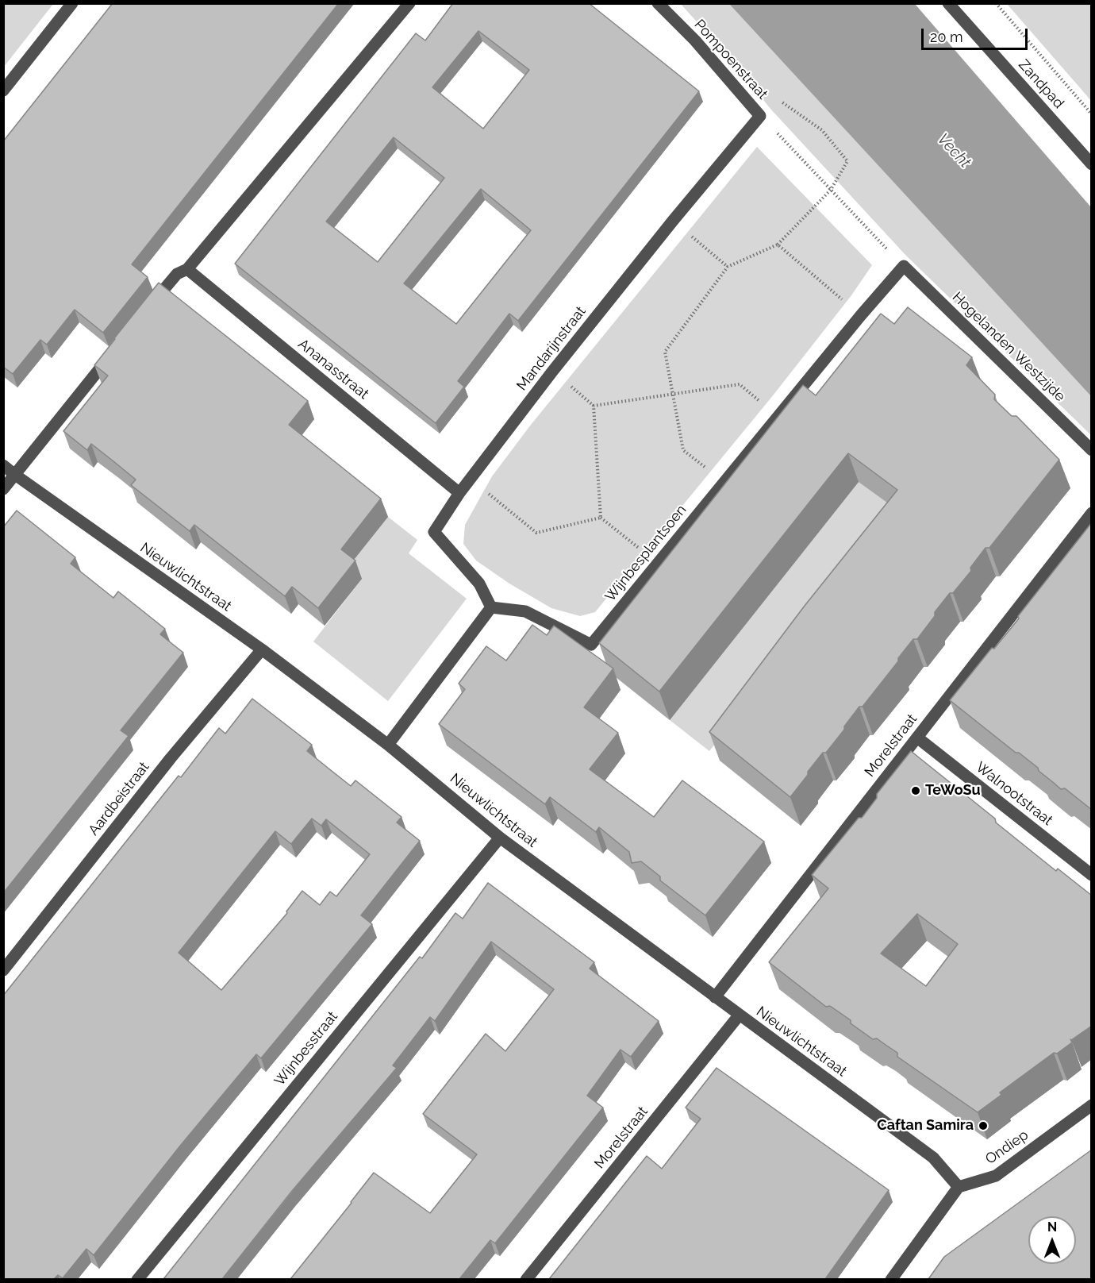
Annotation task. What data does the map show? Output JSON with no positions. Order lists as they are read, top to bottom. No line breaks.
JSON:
{"streets":{"street":["Pompoenstraat","Zandpad","Hogelanden Westzijde","Mandarijnstraat","Ananasstraat","Wijnbesplantsoen","Nieuwlichtstraat","Morelstraat","Walnootstraat","Aardbeistraat","Wijnbesstraat","Ondiep"]},"crossings":[["Pompoenstraat","Mandarijnstraat"],["Hogelanden Westzijde","Wijnbesplantsoen"],["Mandarijnstraat","Ananasstraat"],["Mandarijnstraat","Wijnbesplantsoen"],["Nieuwlichtstraat","Morelstraat"],["Nieuwlichtstraat","Aardbeistraat"],["Nieuwlichtstraat","Wijnbesstraat"],["Nieuwlichtstraat","Ondiep"],["Morelstraat","Walnootstraat"]],"water":["Vecht"],"places":["TeWoSu","Caftan Samira"],"scale_bar":"20 m","north":"top"}
